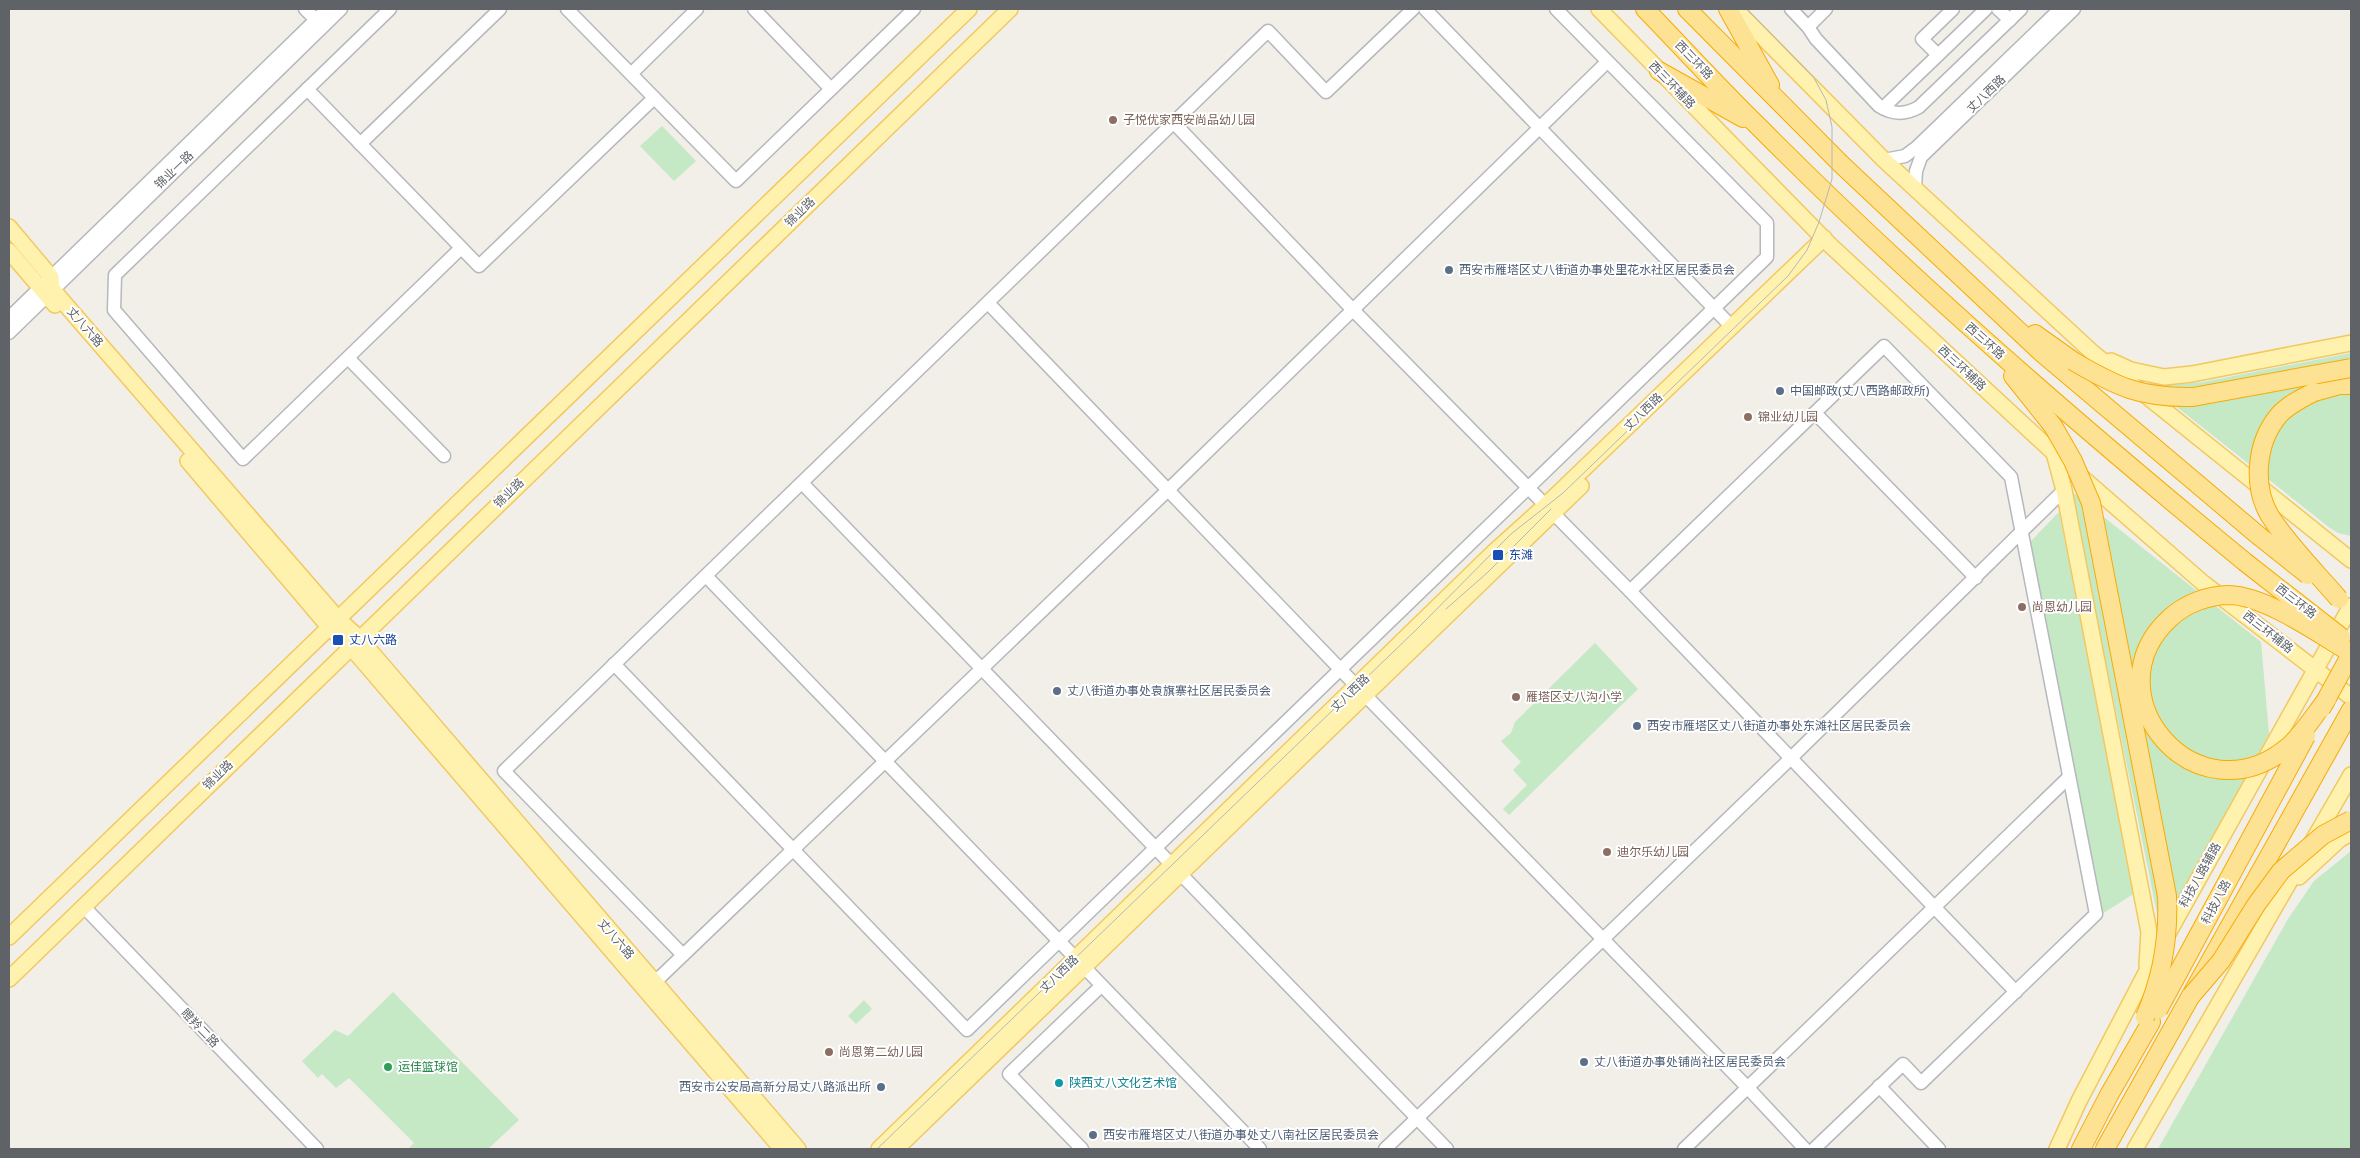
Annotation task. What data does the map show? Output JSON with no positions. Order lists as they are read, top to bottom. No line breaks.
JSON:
{"streets":{"highway":["西三环路","科技八路"],"main road":["西三环辅路","丈八西路","锦业路","丈八六路","科技八路辅路"],"street":["锦业一路","瞪羚二路"]},"crossings":[["西三环辅路","丈八西路"],["西三环辅路","科技八路辅路"],["锦业一路","丈八六路"],["锦业路","丈八六路"],["锦业路","瞪羚二路"]],"places":{"other":["子悦优家西安尚品幼儿园","西安市雁塔区丈八街道办事处里花水社区居民委员会","中国邮政(丈八西路邮政所)","锦业幼儿园","尚恩幼儿园","丈八街道办事处袁旗寨社区居民委员会","雁塔区丈八沟小学","西安市雁塔区丈八街道办事处东滩社区居民委员会","迪尔乐幼儿园","尚恩第二幼儿园","丈八街道办事处铺尚社区居民委员会","运佳篮球馆","陕西丈八文化艺术馆","西安市公安局高新分局丈八路派出所","西安市雁塔区丈八街道办事处丈八南社区居民委员会"],"transit":["东滩","丈八六路"]}}
